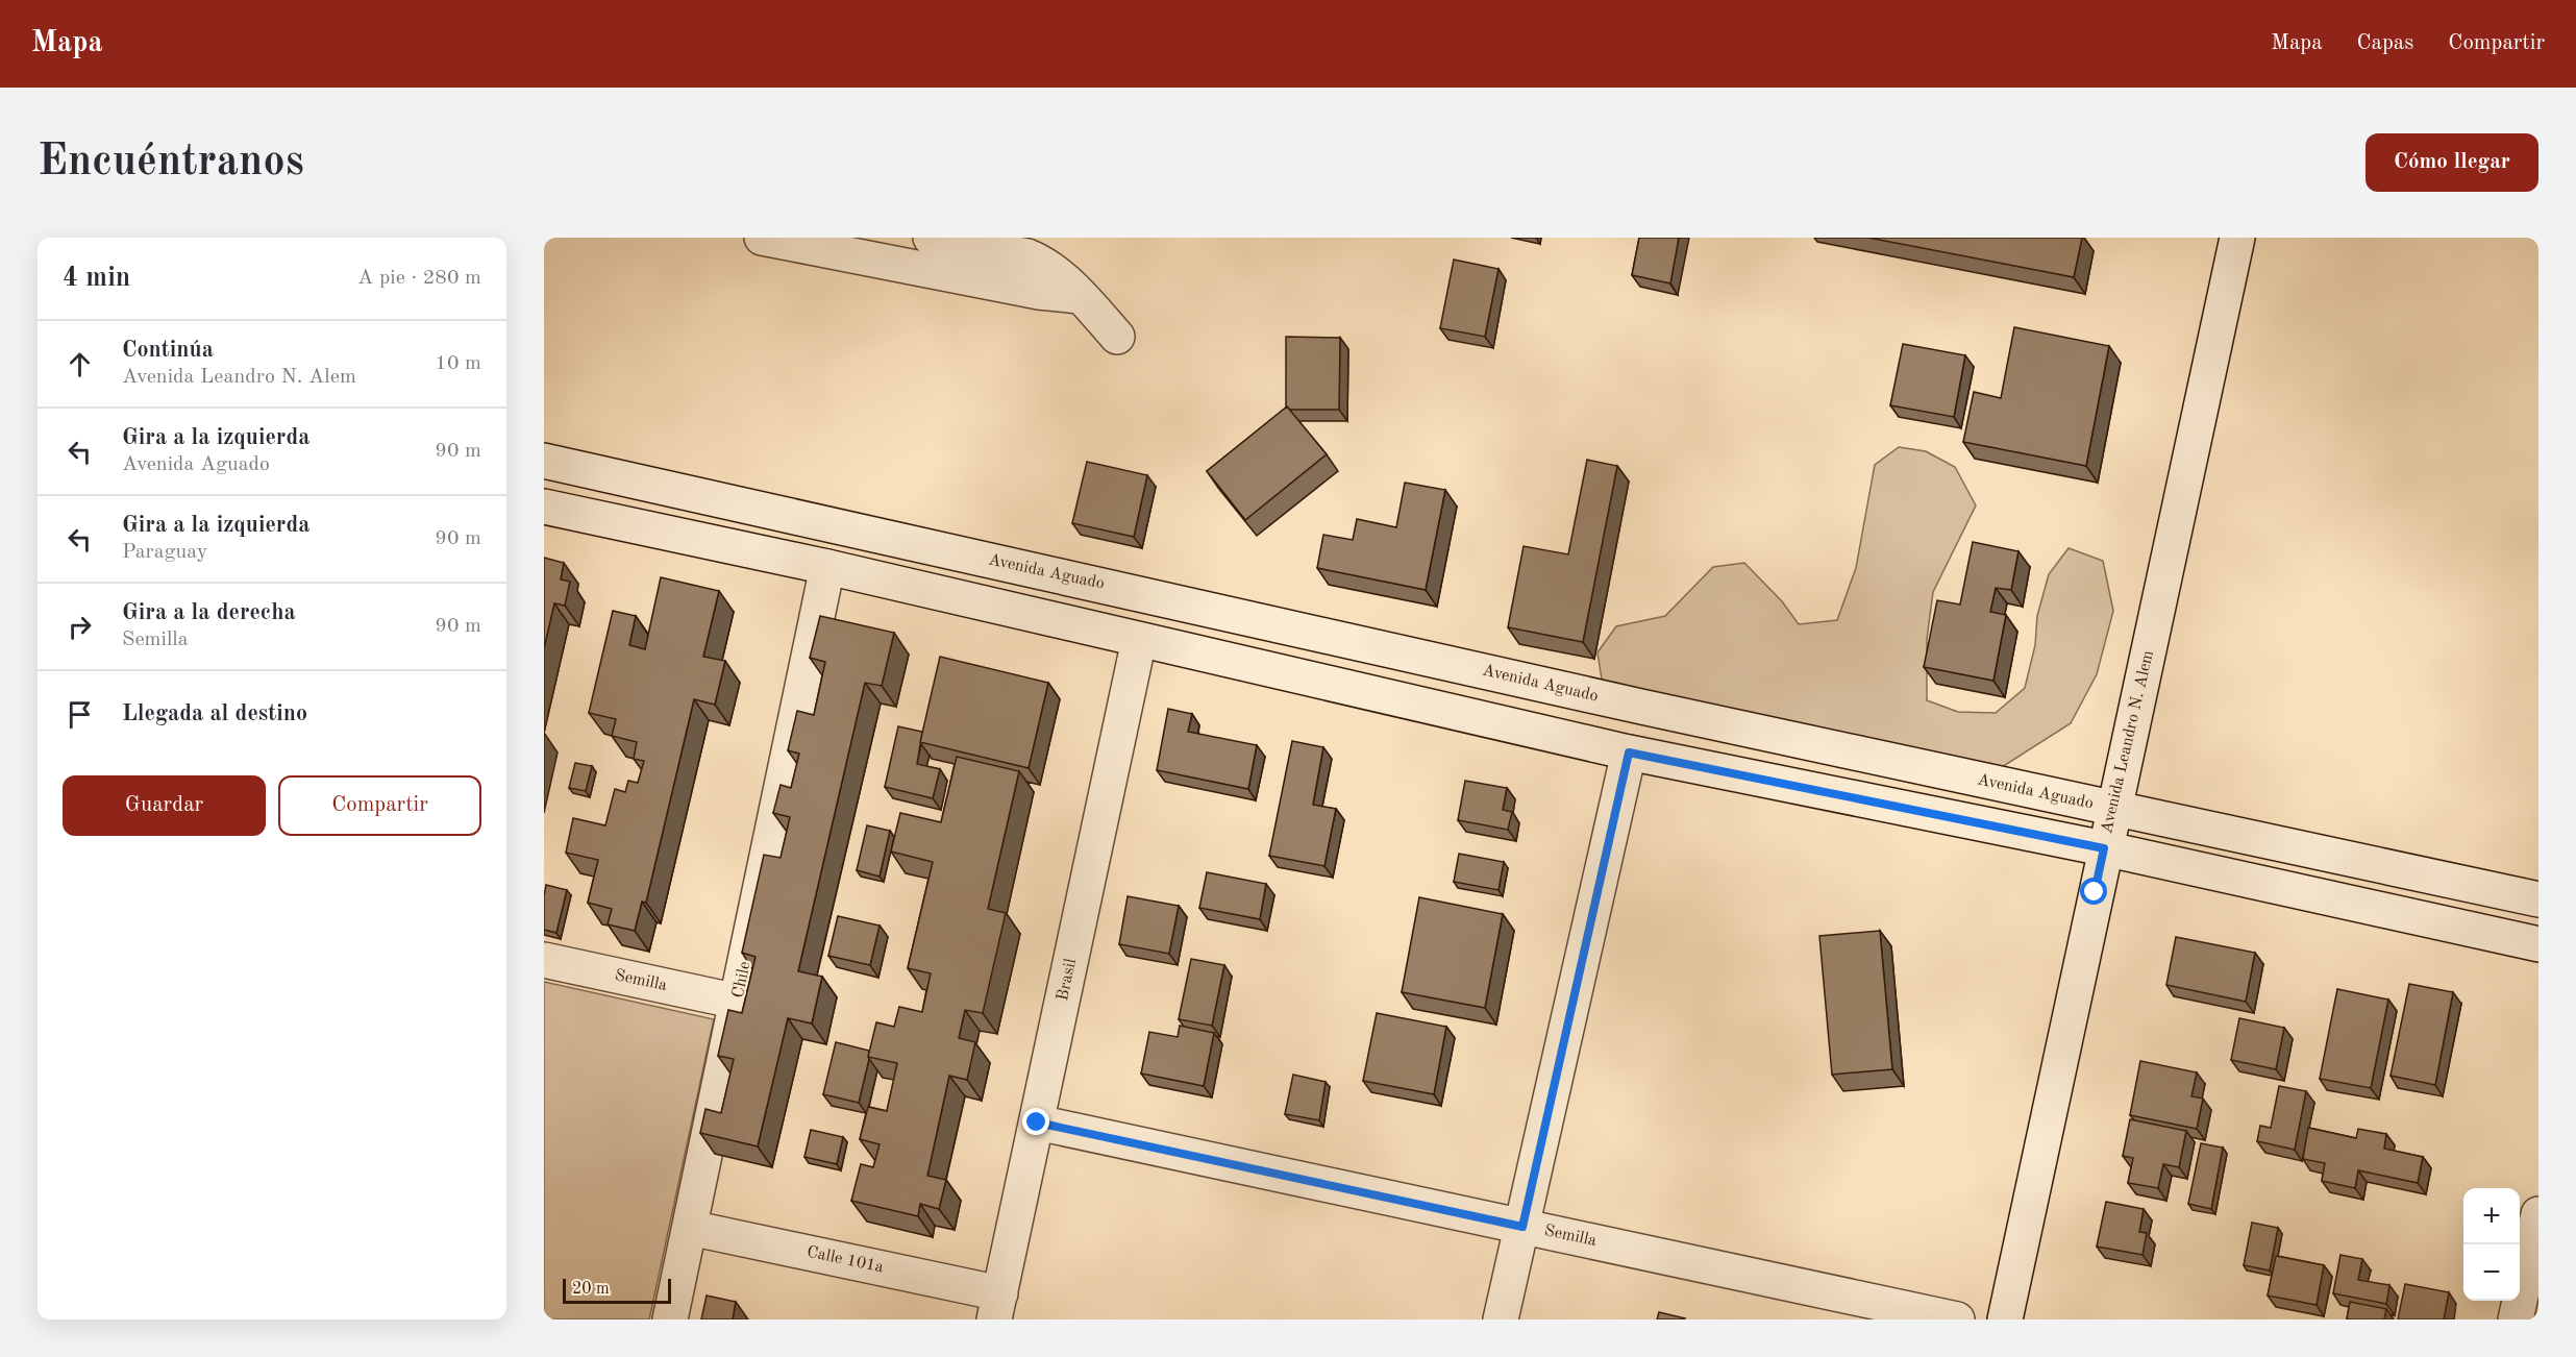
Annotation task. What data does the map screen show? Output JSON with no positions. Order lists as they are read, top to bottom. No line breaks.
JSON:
{"streets":{"main road":["Avenida Aguado","Avenida Leandro N. Alem","Chile","Brasil","Semilla","Calle 101a"]},"crossings":[["Avenida Aguado","Avenida Leandro N. Alem"],["Chile","Semilla"],["Chile","Calle 101a"],["Brasil","Semilla"],["Brasil","Calle 101a"]],"scale_bar":"20 m","page":{"header":"Mapa","nav":["Mapa","Capas","Compartir"],"buttons":["Cómo llegar",["Guardar","Compartir"]],"title":"Encuéntranos","heading":["4 min","A pie · 280 m"],"list":[["Continúa","Avenida Leandro N. Alem","10 m"],["Gira a la izquierda","Avenida Aguado","90 m"],["Gira a la izquierda","Paraguay","90 m"],["Gira a la derecha","Semilla","90 m"],"Llegada al destino"],"map_buttons":["+","−"],"scale":"20 m"}}
